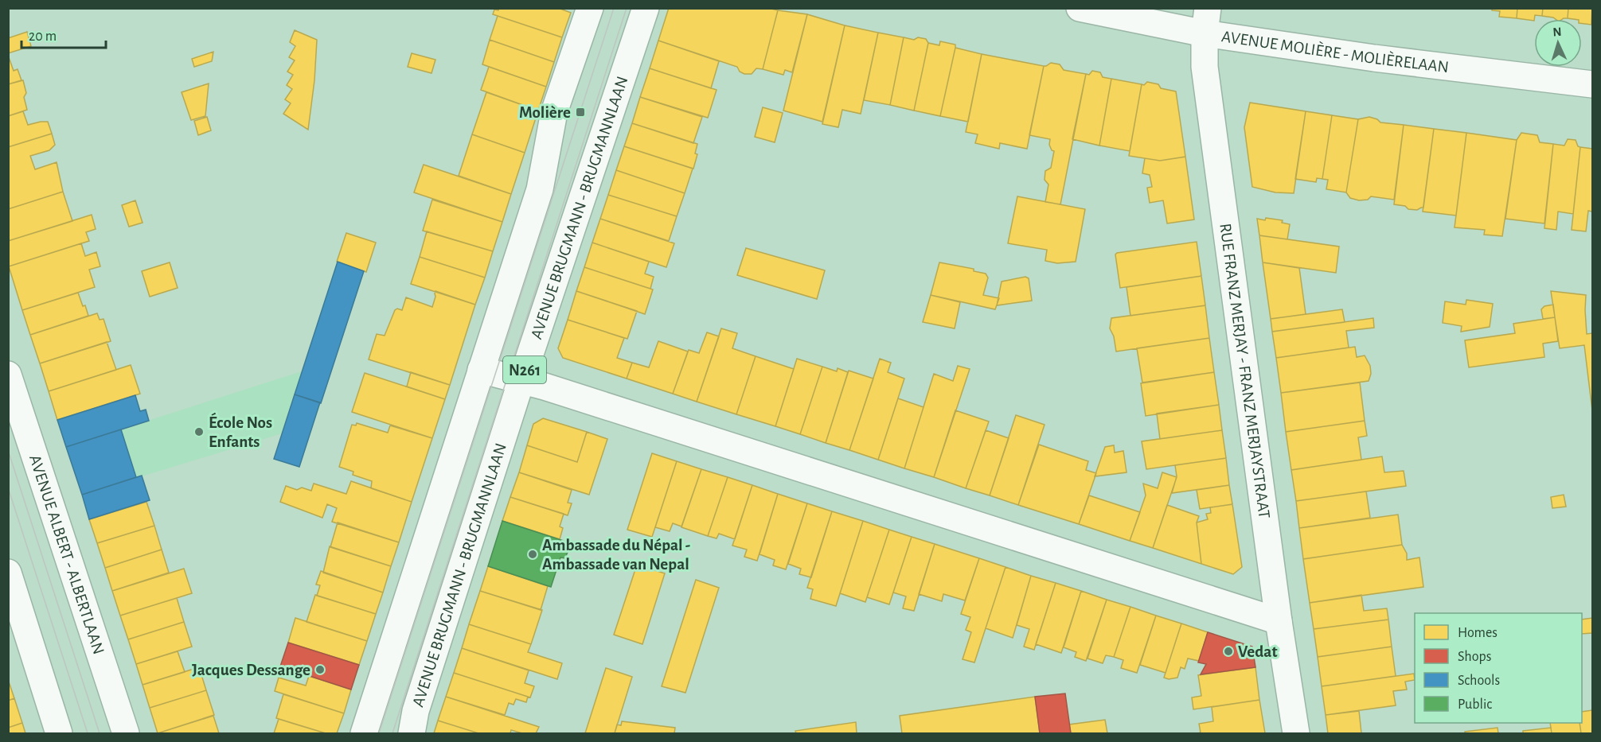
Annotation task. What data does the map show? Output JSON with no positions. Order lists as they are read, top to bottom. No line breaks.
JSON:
{"streets":{"street":["AVENUE MOLIÈRE - MOLIÈRELAAN","AVENUE BRUGMANN - BRUGMANNLAAN","N261","RUE FRANZ MERJAY - FRANZ MERJAYSTRAAT","AVENUE ALBERT - ALBERTLAAN"]},"crossings":[["AVENUE MOLIÈRE - MOLIÈRELAAN","RUE FRANZ MERJAY - FRANZ MERJAYSTRAAT"]],"places":{"transit":["Molière"],"other":["École Nos Enfants","Ambassade du Népal - Ambassade van Nepal","Vedat","Jacques Dessange"]},"legend":["Homes","Shops","Schools","Public"],"scale_bar":"20 m","north":"top"}
